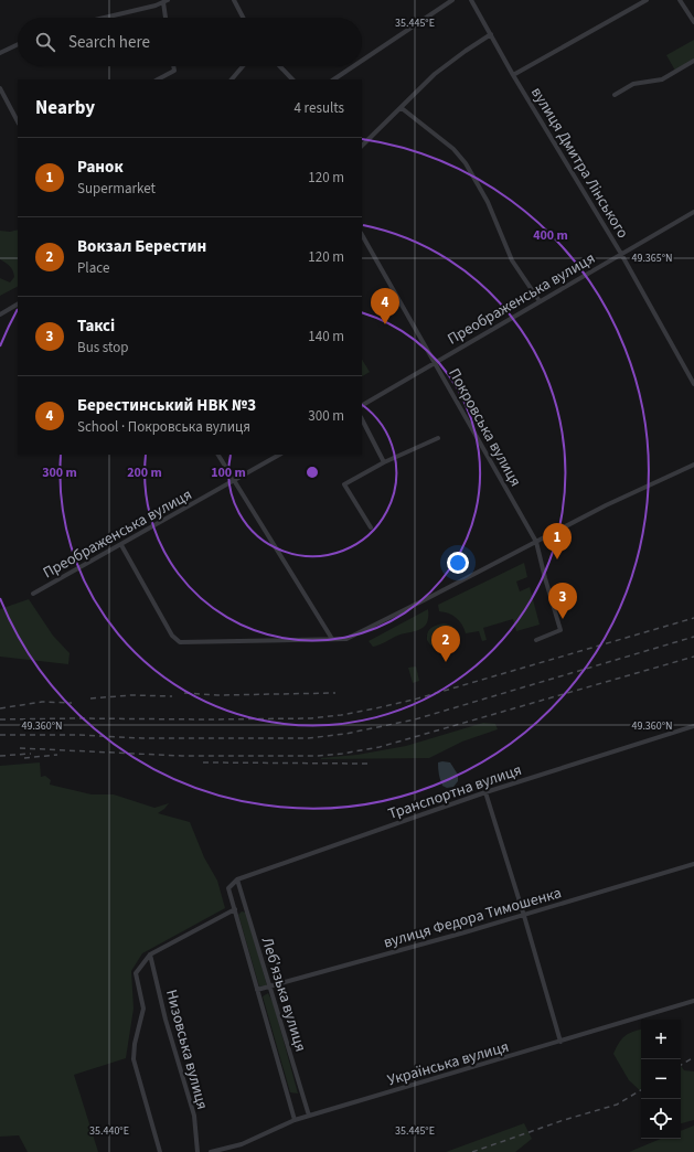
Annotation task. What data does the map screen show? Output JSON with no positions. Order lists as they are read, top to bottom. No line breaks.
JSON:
{"streets":{"street":["вулиця Дмитра Лінського","Преображенська вулиця","Покровська вулиця","Транспортна вулиця","вулиця Федора Тимошенка","Леб'язька вулиця","Низовська вулиця","Українська вулиця"]},"crossings":[["вулиця Дмитра Лінського","Преображенська вулиця"],["Преображенська вулиця","Покровська вулиця"],["Транспортна вулиця","Леб'язька вулиця"],["вулиця Федора Тимошенка","Леб'язька вулиця"],["Леб'язька вулиця","Українська вулиця"]],"page":{"search":"Search here","heading":["Nearby","4 results"],"list":[{"mark":"1","name":"Ранок","note":"Supermarket","value":"120 m"},{"mark":"2","name":"Вокзал Берестин","note":"Place","value":"120 m"},{"mark":"3","name":"Таксі","note":"Bus stop","value":"140 m"},{"mark":"4","name":"Берестинський НВК №3","note":"School · Покровська вулиця","value":"300 m"}],"pins":["4","1","3","2"],"map_buttons":["+","−"]},"coordinates":["35.445°E","49.365°N","49.360°N","35.440°E"],"rings":["400 m","300 m","200 m","100 m"]}
